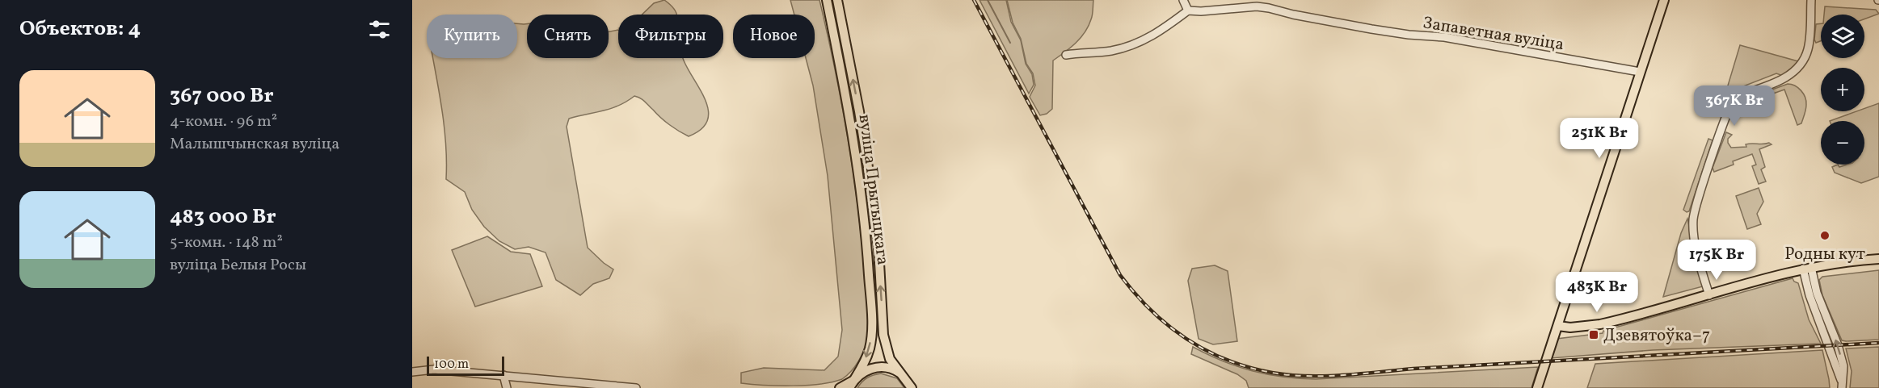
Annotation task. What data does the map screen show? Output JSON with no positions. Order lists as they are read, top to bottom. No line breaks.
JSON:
{"streets":{"main road":["вуліца Прытыцкага"],"street":["Запаветная вуліца"]},"places":{"other":["Родны кут"],"transit":["Дзевятоўка–7"]},"scale_bar":"100 m","page":{"heading":"Объектов: 4","map_buttons":["+","−"],"chip":["Купить","Снять","Фильтры","Новое"],"list":[{"name":"367 000 Br","note":"4-комн. · 96 m² · Малышчынская вуліца"},{"name":"483 000 Br","note":"5-комн. · 148 m² · вуліца Белыя Росы"}],"price":["367K Br","251K Br","175K Br","483K Br"],"scale":"100 m"}}
